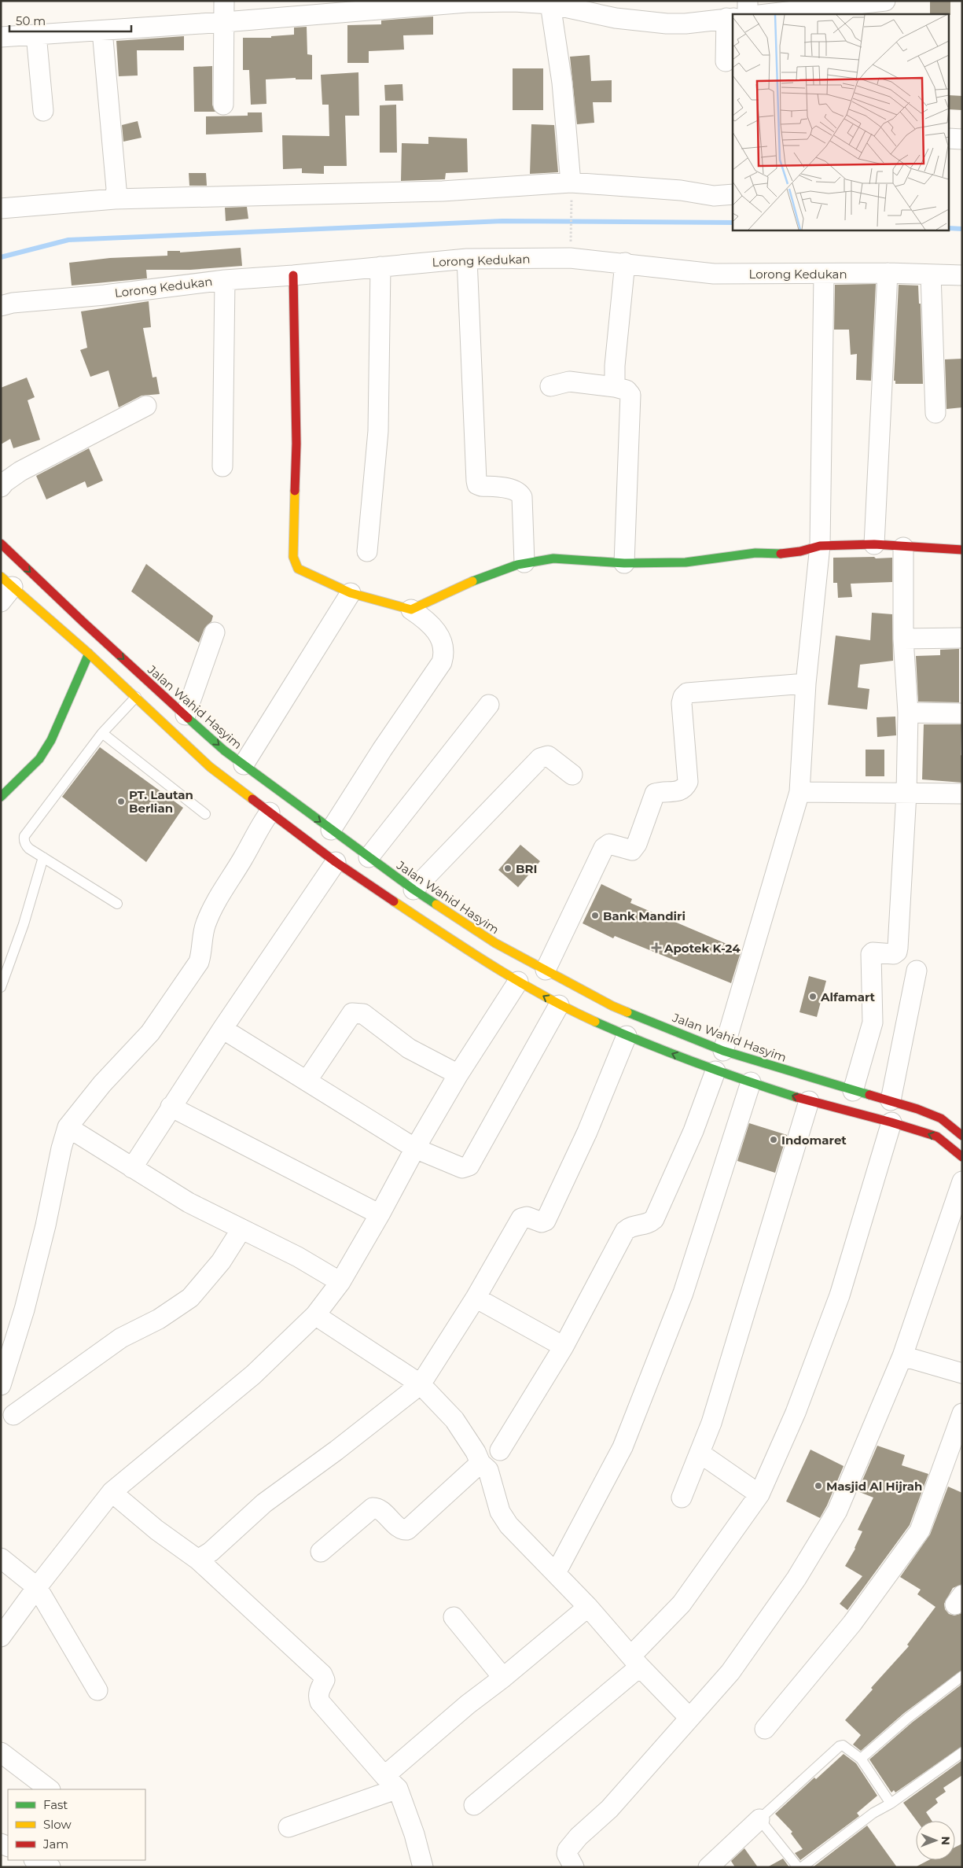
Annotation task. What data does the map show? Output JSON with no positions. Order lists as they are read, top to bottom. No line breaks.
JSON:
{"streets":{"main road":["Jalan Wahid Hasyim"],"street":["Lorong Kedukan"]},"places":{"other":["PT. Lautan Berlian","BRI","Bank Mandiri","Alfamart","Indomaret","Masjid Al Hijrah"],"health":["Apotek K-24"]},"legend":["Fast","Slow","Jam"],"scale_bar":"50 m","north":"right"}
